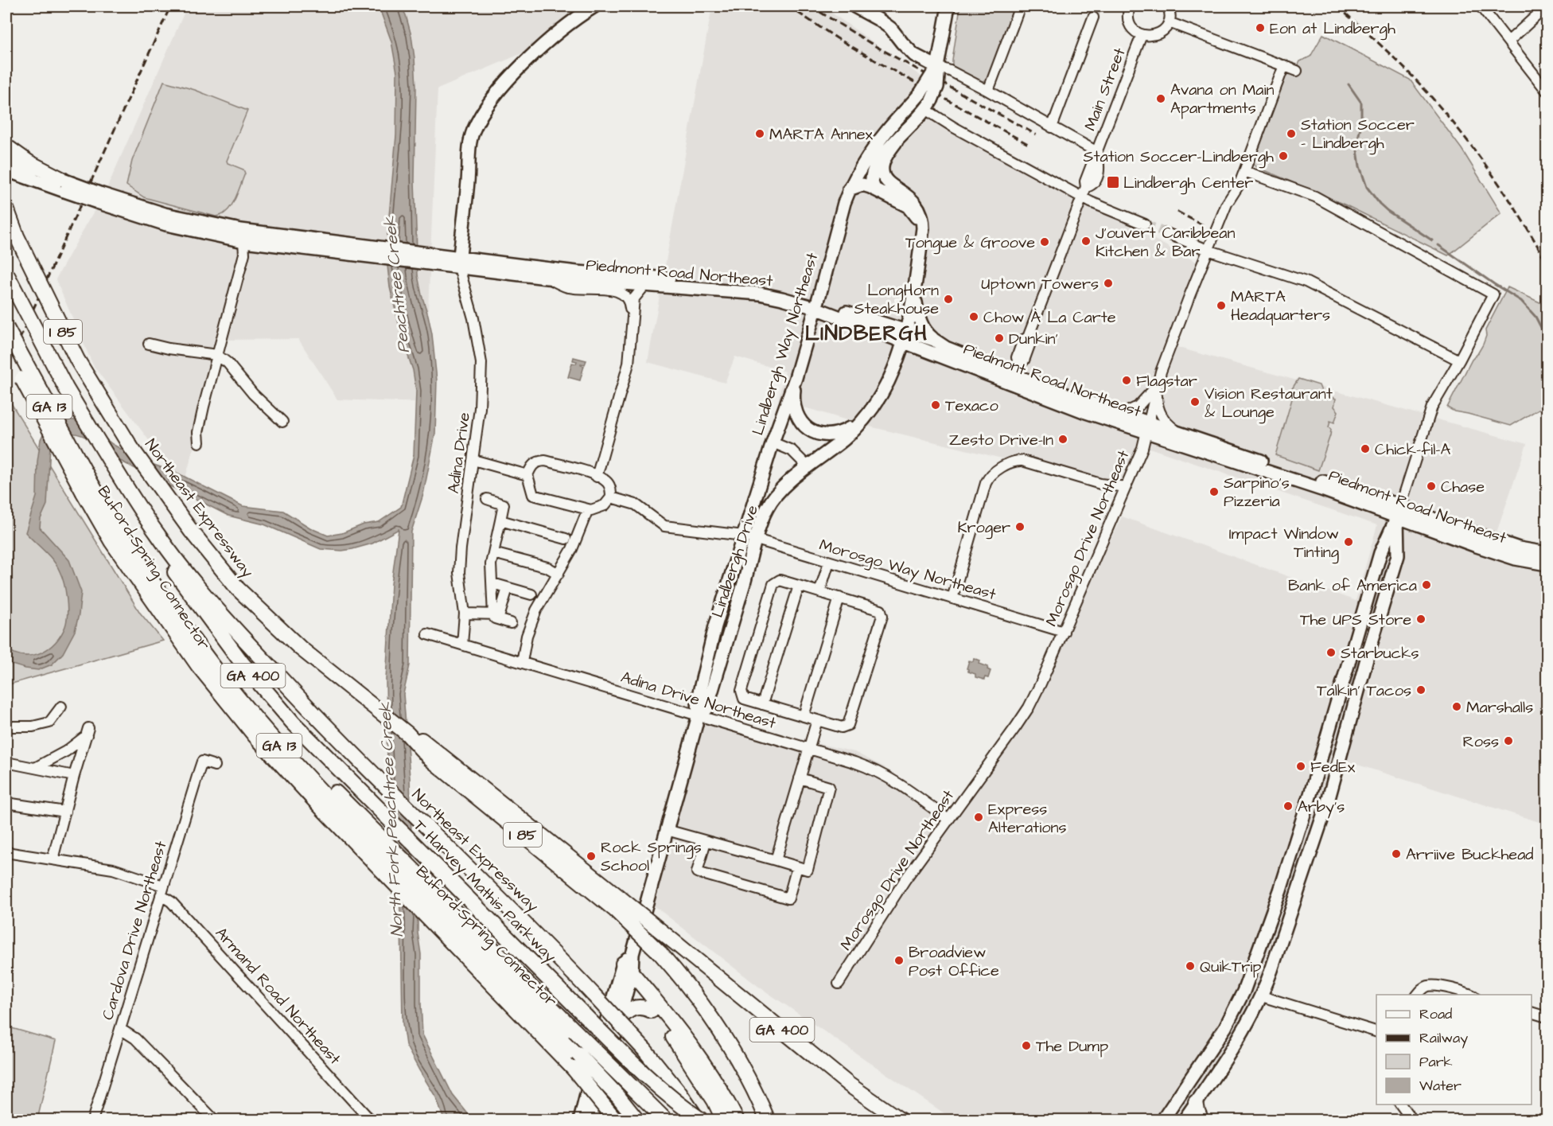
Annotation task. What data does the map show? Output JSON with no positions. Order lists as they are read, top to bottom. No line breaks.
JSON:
{"streets":{"highway":["I 85","GA 13","Northeast Expressway","Buford-Spring Connector","GA 400","T Harvey Mathis Parkway"],"main road":["Piedmont Road Northeast","Lindbergh Way Northeast","Lindbergh Drive"],"street":["Main Street","Adina Drive","Morosgo Drive Northeast","Morosgo Way Northeast","Adina Drive Northeast","Cardova Drive Northeast","Armand Road Northeast"]},"crossings":[["Piedmont Road Northeast","Lindbergh Way Northeast"],["Piedmont Road Northeast","Adina Drive"],["Piedmont Road Northeast","Morosgo Drive Northeast"],["Piedmont Road Northeast","Lindbergh Drive"],["Lindbergh Way Northeast","Lindbergh Drive"],["Lindbergh Way Northeast","Morosgo Way Northeast"],["Lindbergh Way Northeast","Adina Drive Northeast"],["Adina Drive","Adina Drive Northeast"],["Northeast Expressway","GA 400"],["Northeast Expressway","T Harvey Mathis Parkway"],["Morosgo Drive Northeast","Morosgo Way Northeast"],["Morosgo Drive Northeast","Adina Drive Northeast"],["Lindbergh Drive","Morosgo Way Northeast"],["Lindbergh Drive","Adina Drive Northeast"],["Cardova Drive Northeast","Armand Road Northeast"]],"districts":["LINDBERGH"],"water":["Peachtree Creek","North Fork Peachtree Creek"],"places":{"other":["Eon at Lindbergh","Avana on Main Apartments","MARTA Annex","Station Soccer - Lindbergh","Station Soccer-Lindbergh","J'ouvert Caribbean Kitchen & Bar","Tongue & Groove","Uptown Towers","LongHorn Steakhouse","MARTA Headquarters","Chow À La Carte","Dunkin'","Flagstar","Vision Restaurant & Lounge","Texaco","Zesto Drive-In","Chick-fil-A","Chase","Sarpino's Pizzeria","Kroger","Impact Window Tinting","Bank of America","The UPS Store","Starbucks","Talkin' Tacos","Marshalls","Ross","FedEx","Arby's","Express Alterations","Arriive Buckhead","Rock Springs School","Broadview Post Office","QuikTrip","The Dump"],"transit":["Lindbergh Center"]},"legend":["Road","Railway","Park","Water"]}
